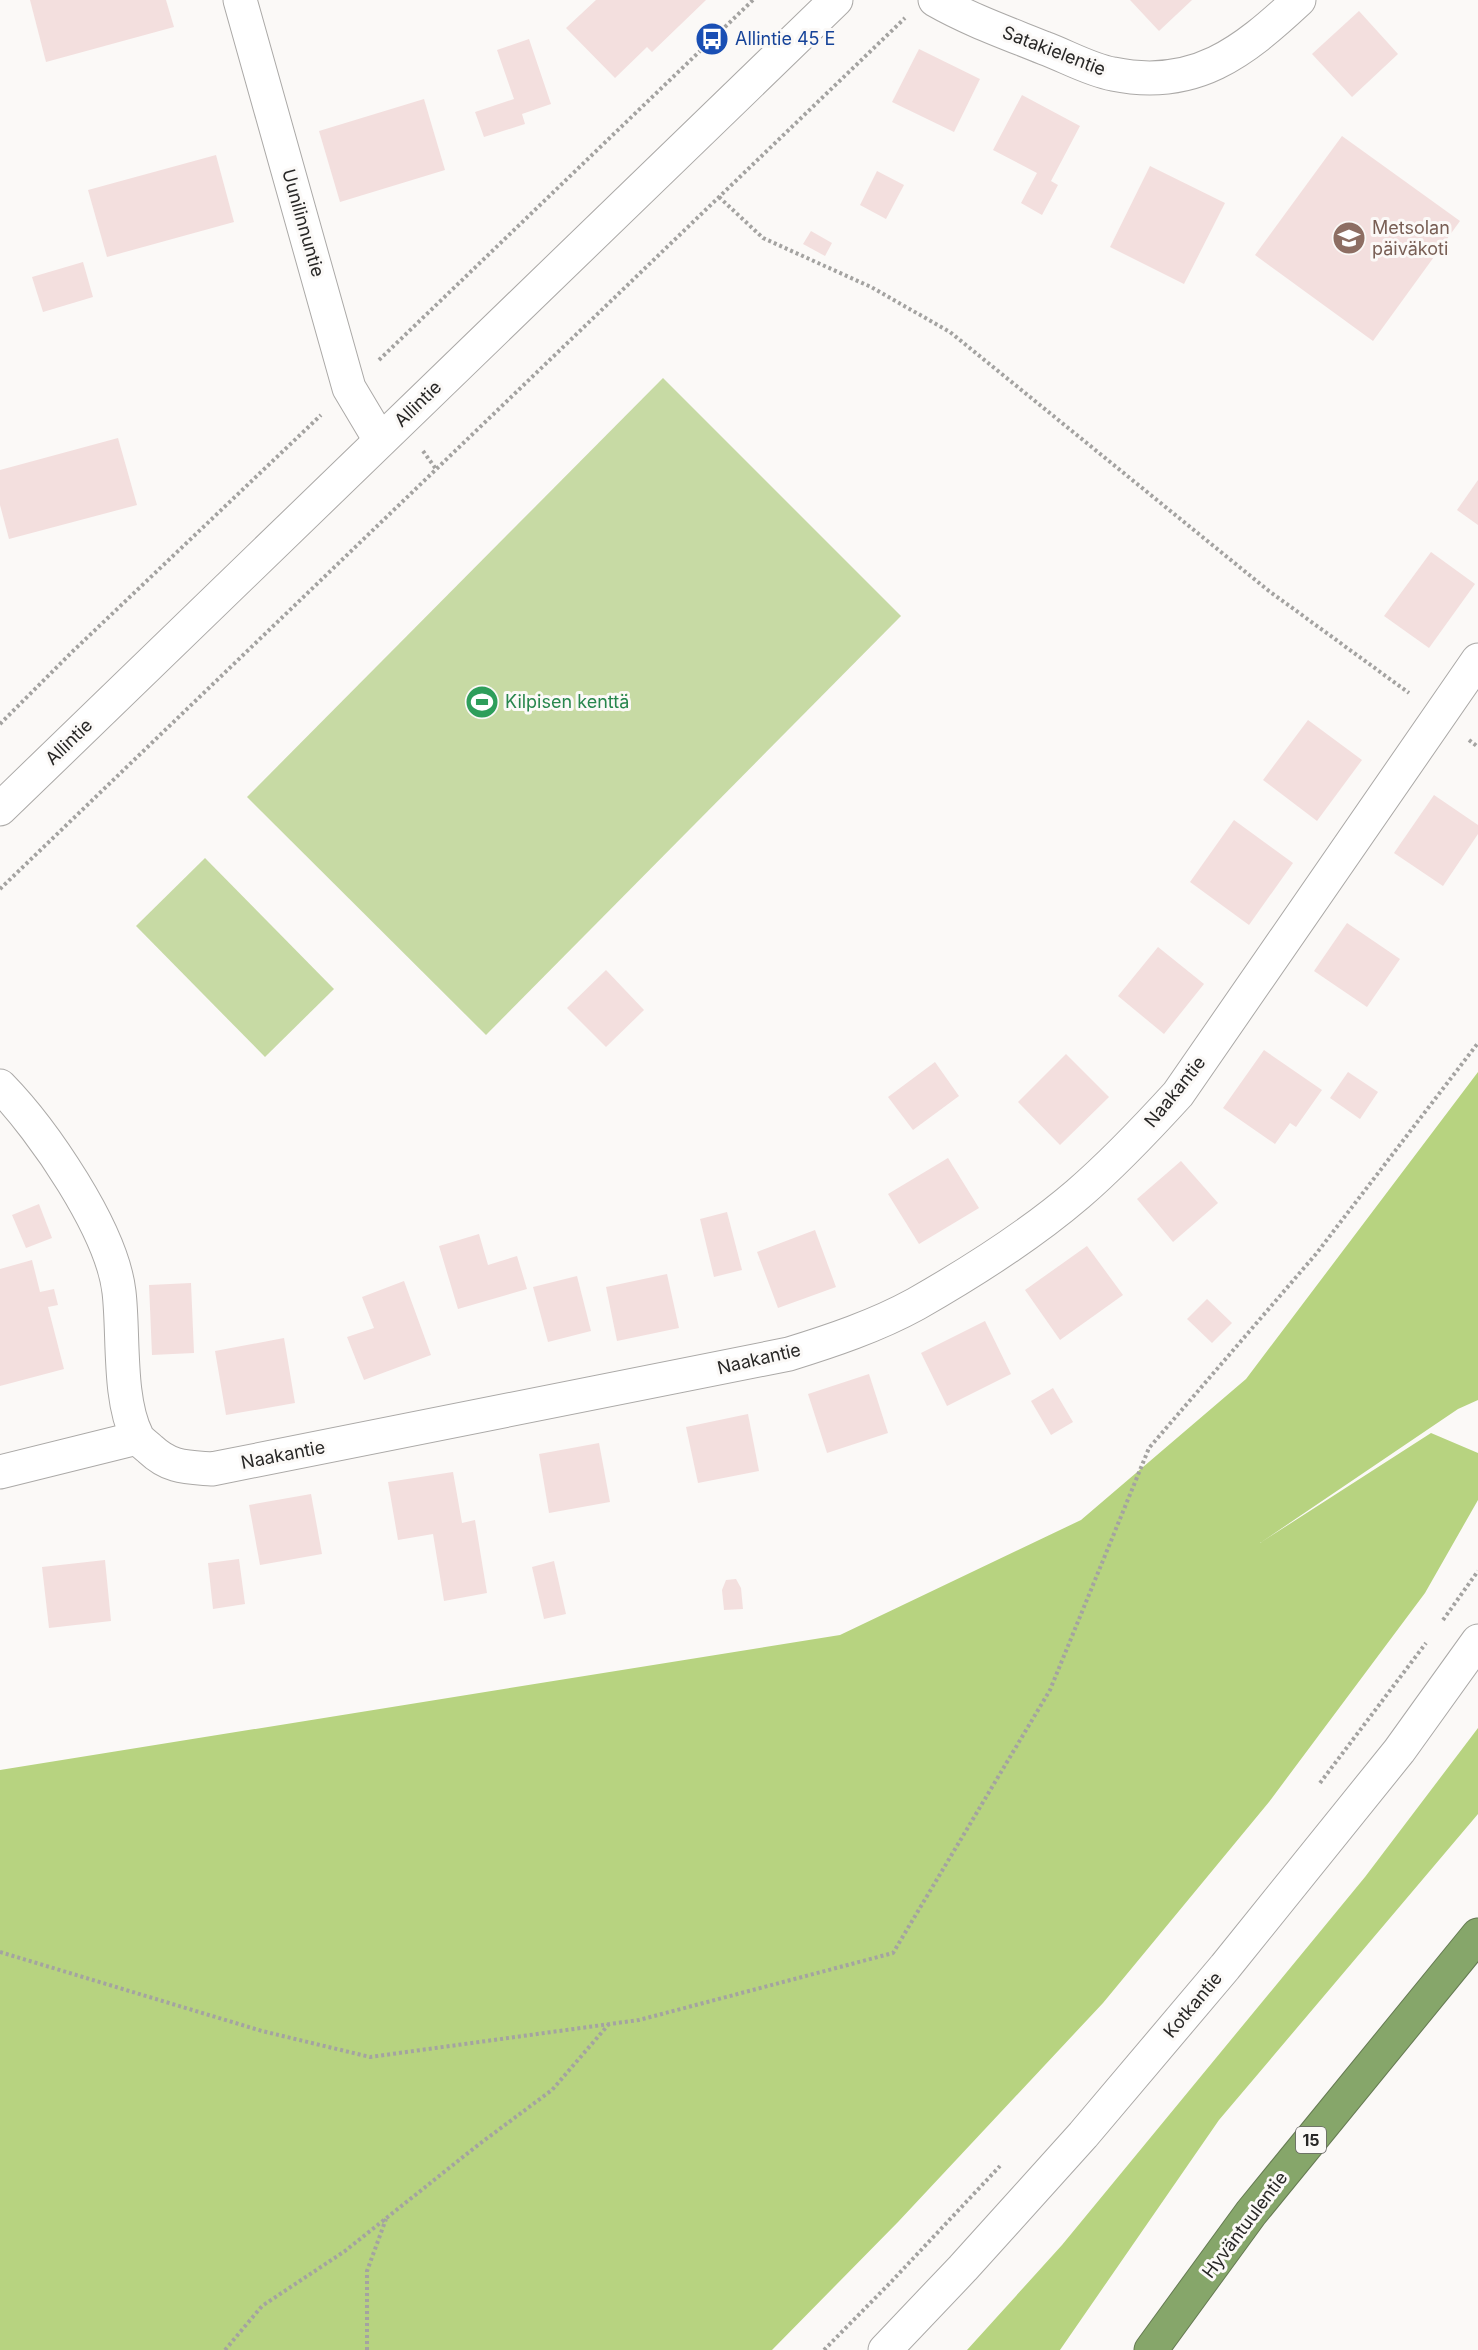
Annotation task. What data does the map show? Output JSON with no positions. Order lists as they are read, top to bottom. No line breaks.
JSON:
{"streets":{"highway":["15","Hyväntuulentie"],"street":["Satakielentie","Uunilinnuntie","Allintie","Naakantie","Kotkantie"]},"crossings":[["Uunilinnuntie","Allintie"]],"places":{"bus stop":["Allintie 45 E"],"school or university":["Metsolan päiväkoti"],"sports":["Kilpisen kenttä"]}}
